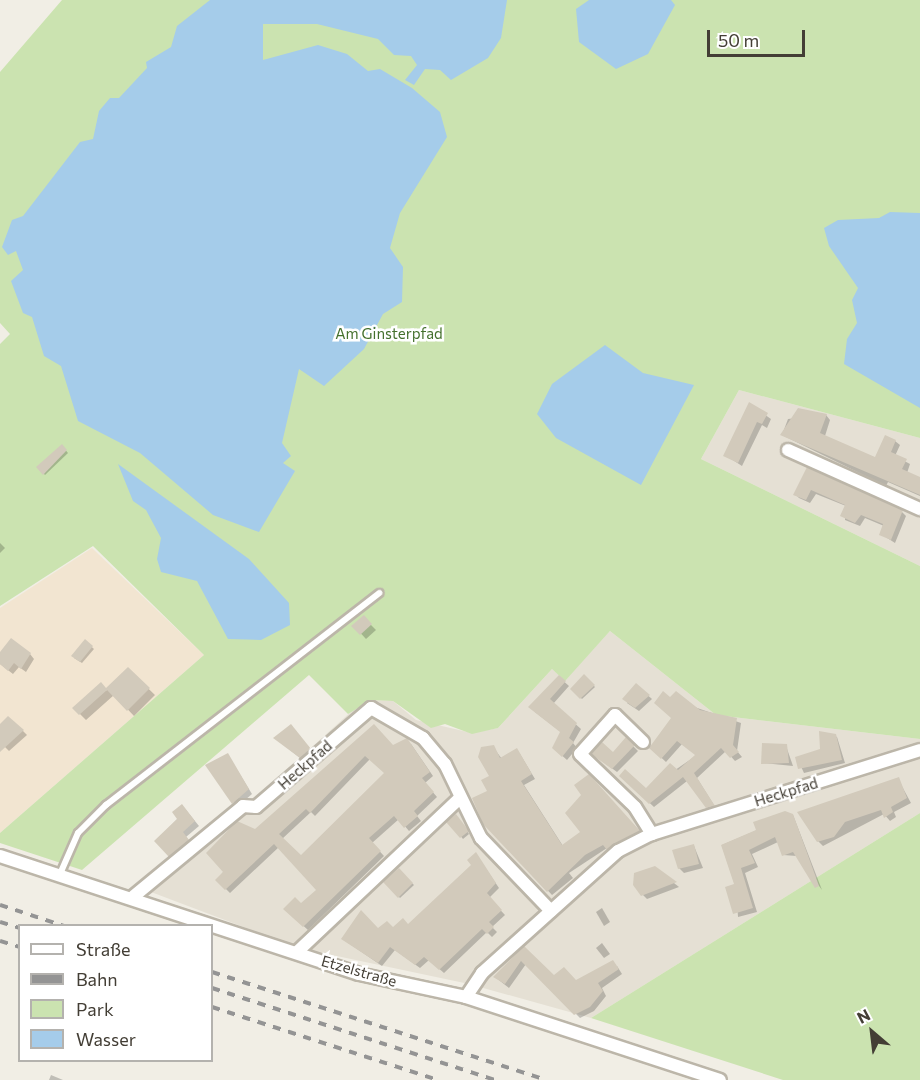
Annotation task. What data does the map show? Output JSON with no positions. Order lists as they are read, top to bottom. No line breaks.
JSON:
{"streets":{"street":["Heckpfad","Etzelstraße"]},"crossings":[["Heckpfad","Etzelstraße"]],"parks":["Am Ginsterpfad"],"legend":["Straße","Bahn","Park","Wasser"],"scale_bar":"50 m","north":"top left"}
